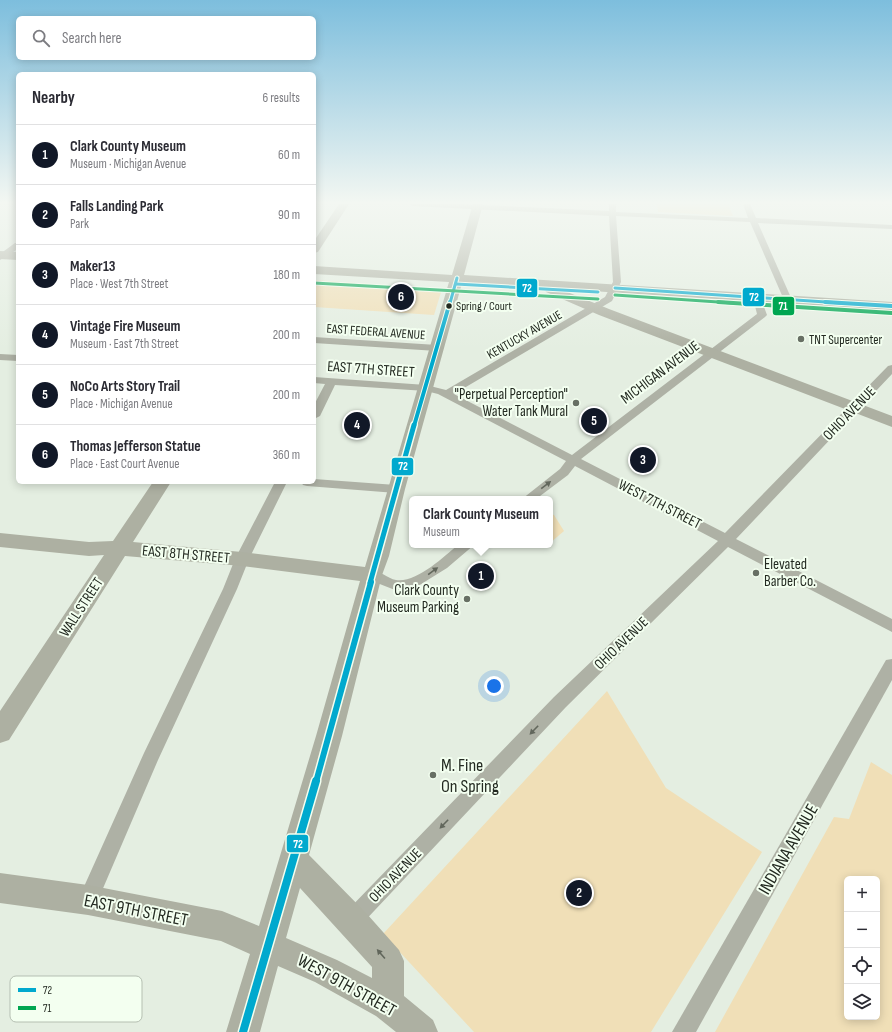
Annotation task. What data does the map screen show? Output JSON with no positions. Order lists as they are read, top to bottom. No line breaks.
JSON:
{"streets":{"main road":["EAST 8TH STREET","WALL STREET","EAST 9TH STREET","WEST 9TH STREET"],"street":["EAST FEDERAL AVENUE","KENTUCKY AVENUE","EAST 7TH STREET","MICHIGAN AVENUE","OHIO AVENUE","WEST 7TH STREET","INDIANA AVENUE"]},"crossings":[["KENTUCKY AVENUE","WEST 7TH STREET"],["EAST 7TH STREET","WEST 7TH STREET"],["MICHIGAN AVENUE","WEST 7TH STREET"],["OHIO AVENUE","WEST 7TH STREET"],["EAST 8TH STREET","WALL STREET"],["EAST 9TH STREET","WEST 9TH STREET"]],"one_way":["OHIO AVENUE"],"places":["Spring / Court","TNT Supercenter","\"Perpetual Perception\" Water Tank Mural","Elevated Barber Co.","Clark County Museum Parking","M. Fine On Spring"],"lines":["transit line 72","transit line 71"],"legend":["72","71"],"page":{"search":"Search here","heading":["Nearby","6 results"],"list":[{"mark":"1","name":"Clark County Museum","note":"Museum · Michigan Avenue","value":"60 m"},{"mark":"2","name":"Falls Landing Park","note":"Park","value":"90 m"},{"mark":"3","name":"Maker13","note":"Place · West 7th Street","value":"180 m"},{"mark":"4","name":"Vintage Fire Museum","note":"Museum · East 7th Street","value":"200 m"},{"mark":"5","name":"NoCo Arts Story Trail","note":"Place · Michigan Avenue","value":"200 m"},{"mark":"6","name":"Thomas Jefferson Statue","note":"Place · East Court Avenue","value":"360 m"}],"pins":["6","5","4","3","1","2"],"popup":["Clark County Museum","Museum"],"map_buttons":["+","−"]}}
